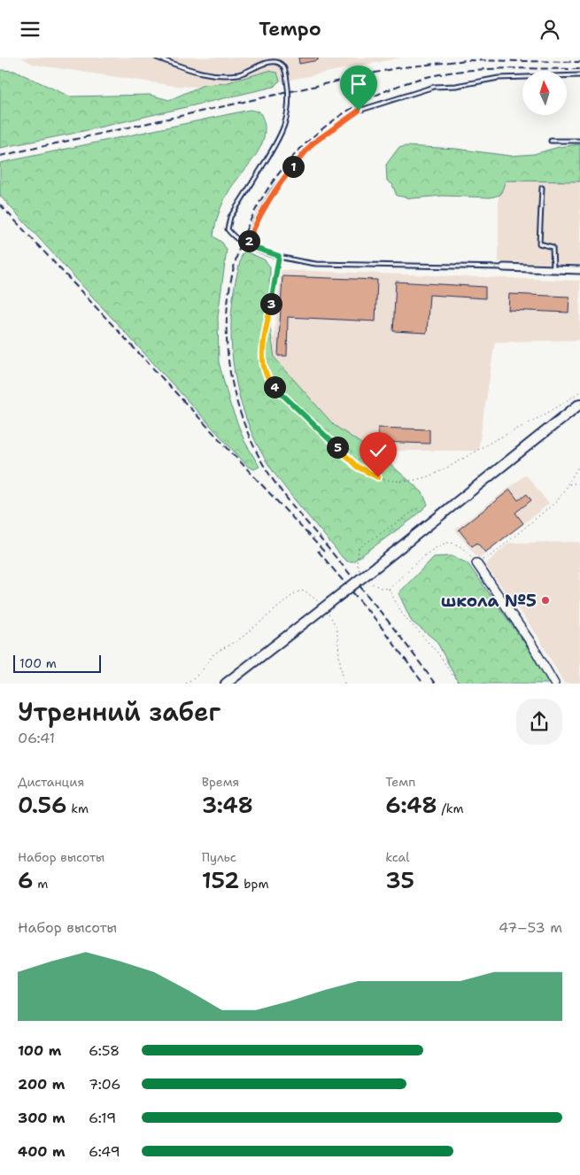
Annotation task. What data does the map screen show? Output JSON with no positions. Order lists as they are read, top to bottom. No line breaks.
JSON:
{"places":["школа №5"],"scale_bar":"100 m","north":"top","page":{"header":"Tempo","pins":["1","2","3","4","5"],"scale":"100 m","heading":["Утренний забег","06:41"],"stats":[["Дистанция","0.56 km"],["Время","3:48"],["Темп","6:48 /km"],["Набор высоты","6 m"],["Пульс","152 bpm"],["kcal","35"]],"chart":["Набор высоты","47–53 m"],"list":[{"name":"100 m","note":"6:58"},{"name":"200 m","note":"7:06"},{"name":"300 m","note":"6:19"},{"name":"400 m","note":"6:49"}]}}
